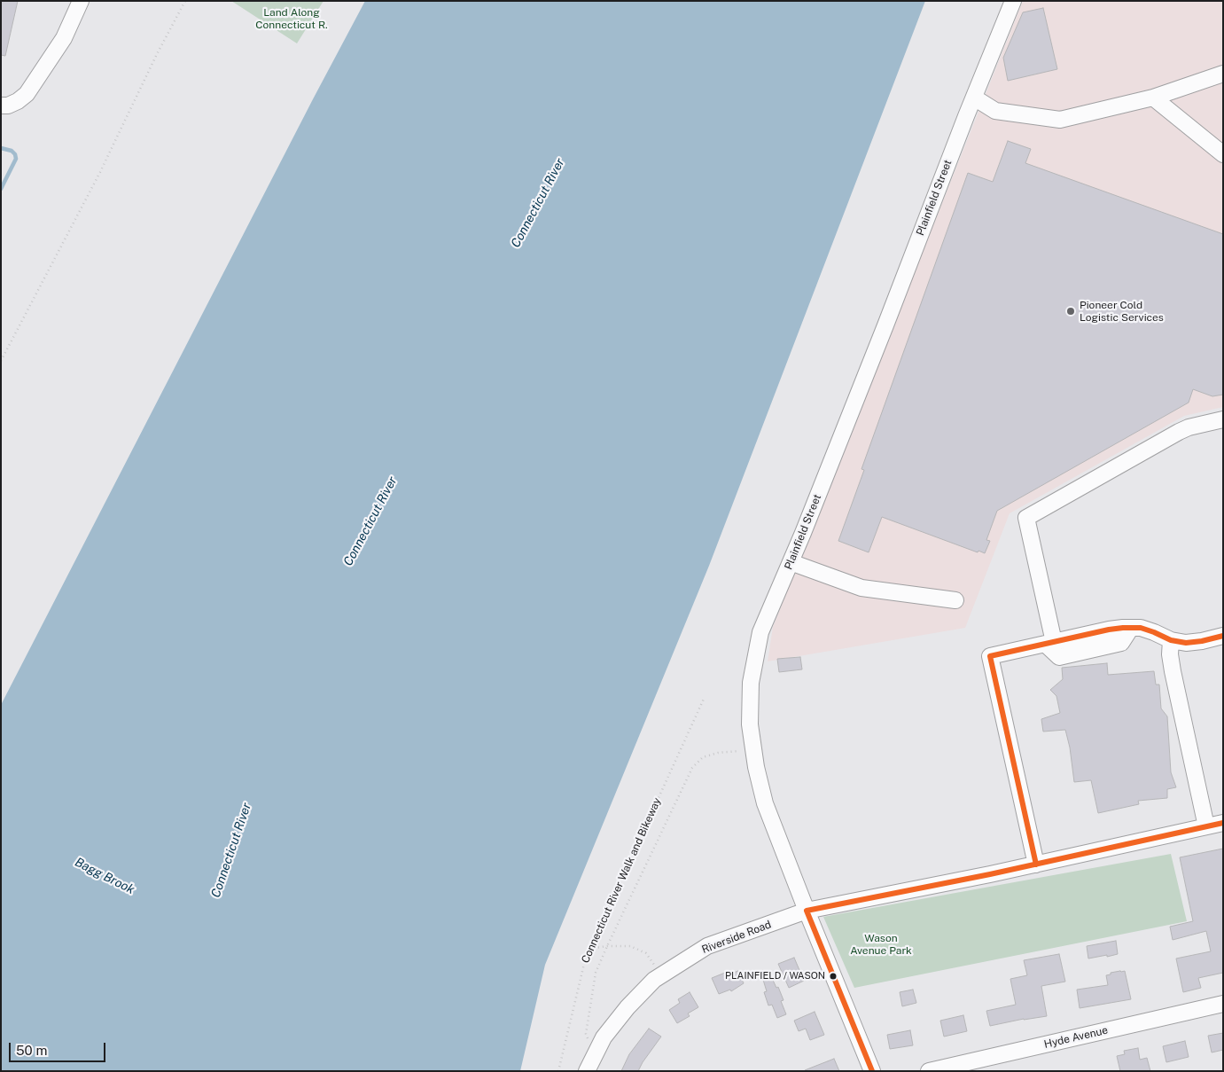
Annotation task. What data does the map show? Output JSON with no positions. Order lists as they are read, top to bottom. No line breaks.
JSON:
{"streets":{"street":["Plainfield Street","Riverside Road","Hyde Avenue"],"path":["Connecticut River Walk and Bikeway"]},"crossings":[["Plainfield Street","Riverside Road"]],"water":["Connecticut River","Bagg Brook"],"parks":["Land Along Connecticut R.","Wason Avenue Park"],"places":["Pioneer Cold Logistic Services","PLAINFIELD / WASON"],"scale_bar":"50 m"}
